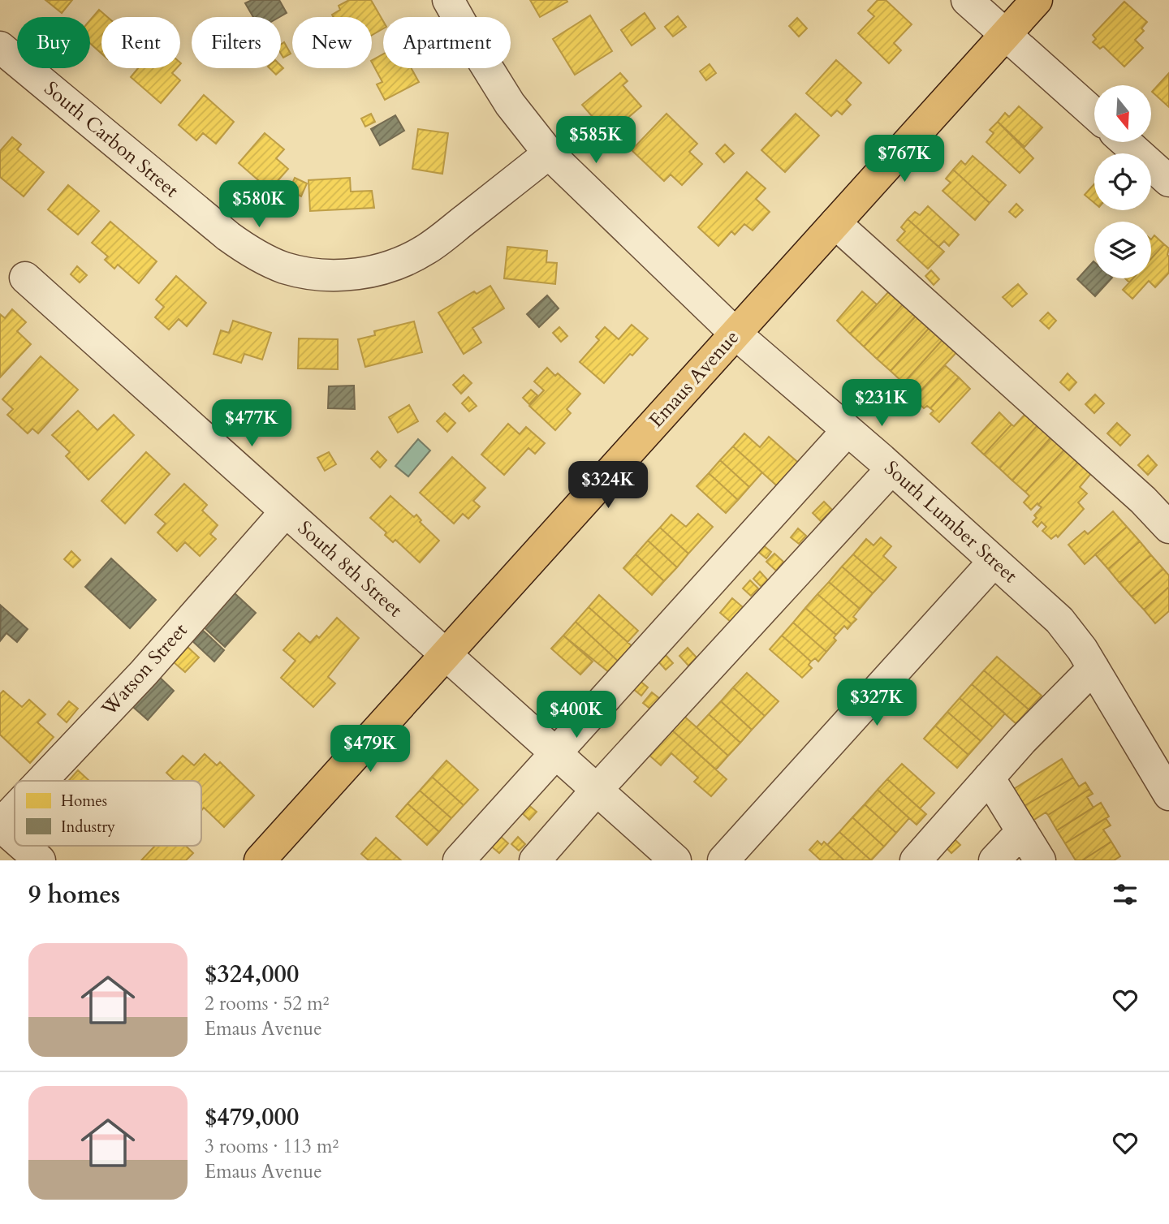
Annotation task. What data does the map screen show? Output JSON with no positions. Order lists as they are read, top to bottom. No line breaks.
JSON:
{"streets":{"main road":["Emaus Avenue"],"street":["South Carbon Street","South Lumber Street","South 8th Street","Watson Street"]},"crossings":[["South Carbon Street","South Lumber Street"],["Emaus Avenue","South Lumber Street"],["Emaus Avenue","South 8th Street"],["South 8th Street","Watson Street"]],"legend":["Homes","Industry"],"north":"bottom","page":{"chip":["Buy","Rent","Filters","New","Apartment"],"price":["$585K","$767K","$580K","$231K","$477K","$324K","$327K","$400K","$479K"],"heading":"9 homes","list":[{"name":"$324,000","note":"2 rooms · 52 m² · Emaus Avenue"},{"name":"$479,000","note":"3 rooms · 113 m² · Emaus Avenue"}]}}
